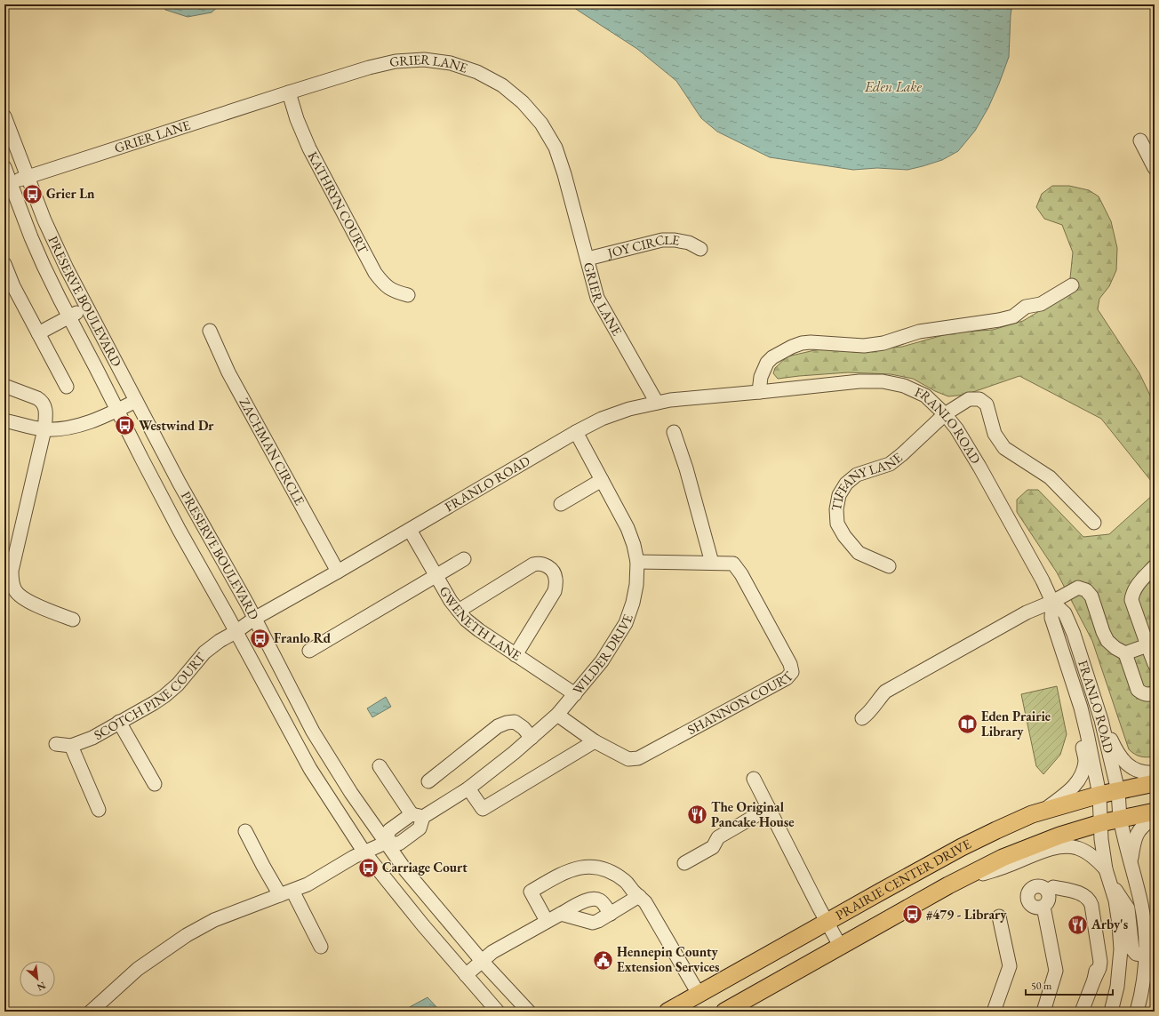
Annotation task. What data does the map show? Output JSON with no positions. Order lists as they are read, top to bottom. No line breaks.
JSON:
{"streets":{"main road":["PRAIRIE CENTER DRIVE"],"street":["GRIER LANE","KATHRYN COURT","JOY CIRCLE","PRESERVE BOULEVARD","FRANLO ROAD","ZACHMAN CIRCLE","TIFFANY LANE","GWENETH LANE","WILDER DRIVE","SCOTCH PINE COURT","SHANNON COURT"]},"crossings":[["GRIER LANE","KATHRYN COURT"],["GRIER LANE","JOY CIRCLE"],["GRIER LANE","PRESERVE BOULEVARD"],["GRIER LANE","FRANLO ROAD"],["PRESERVE BOULEVARD","FRANLO ROAD"],["PRESERVE BOULEVARD","WILDER DRIVE"],["PRESERVE BOULEVARD","SCOTCH PINE COURT"],["FRANLO ROAD","ZACHMAN CIRCLE"],["FRANLO ROAD","TIFFANY LANE"],["FRANLO ROAD","GWENETH LANE"],["FRANLO ROAD","WILDER DRIVE"],["FRANLO ROAD","SCOTCH PINE COURT"],["FRANLO ROAD","PRAIRIE CENTER DRIVE"],["GWENETH LANE","WILDER DRIVE"],["WILDER DRIVE","SHANNON COURT"]],"water":["Eden Lake"],"places":{"bus stop":["Grier Ln","Westwind Dr","Franlo Rd","Carriage Court","#479 - Library"],"library":["Eden Prairie Library"],"restaurant":["The Original Pancake House","Arby's"],"public building":["Hennepin County Extension Services"]},"scale_bar":"50 m","north":"bottom right"}
